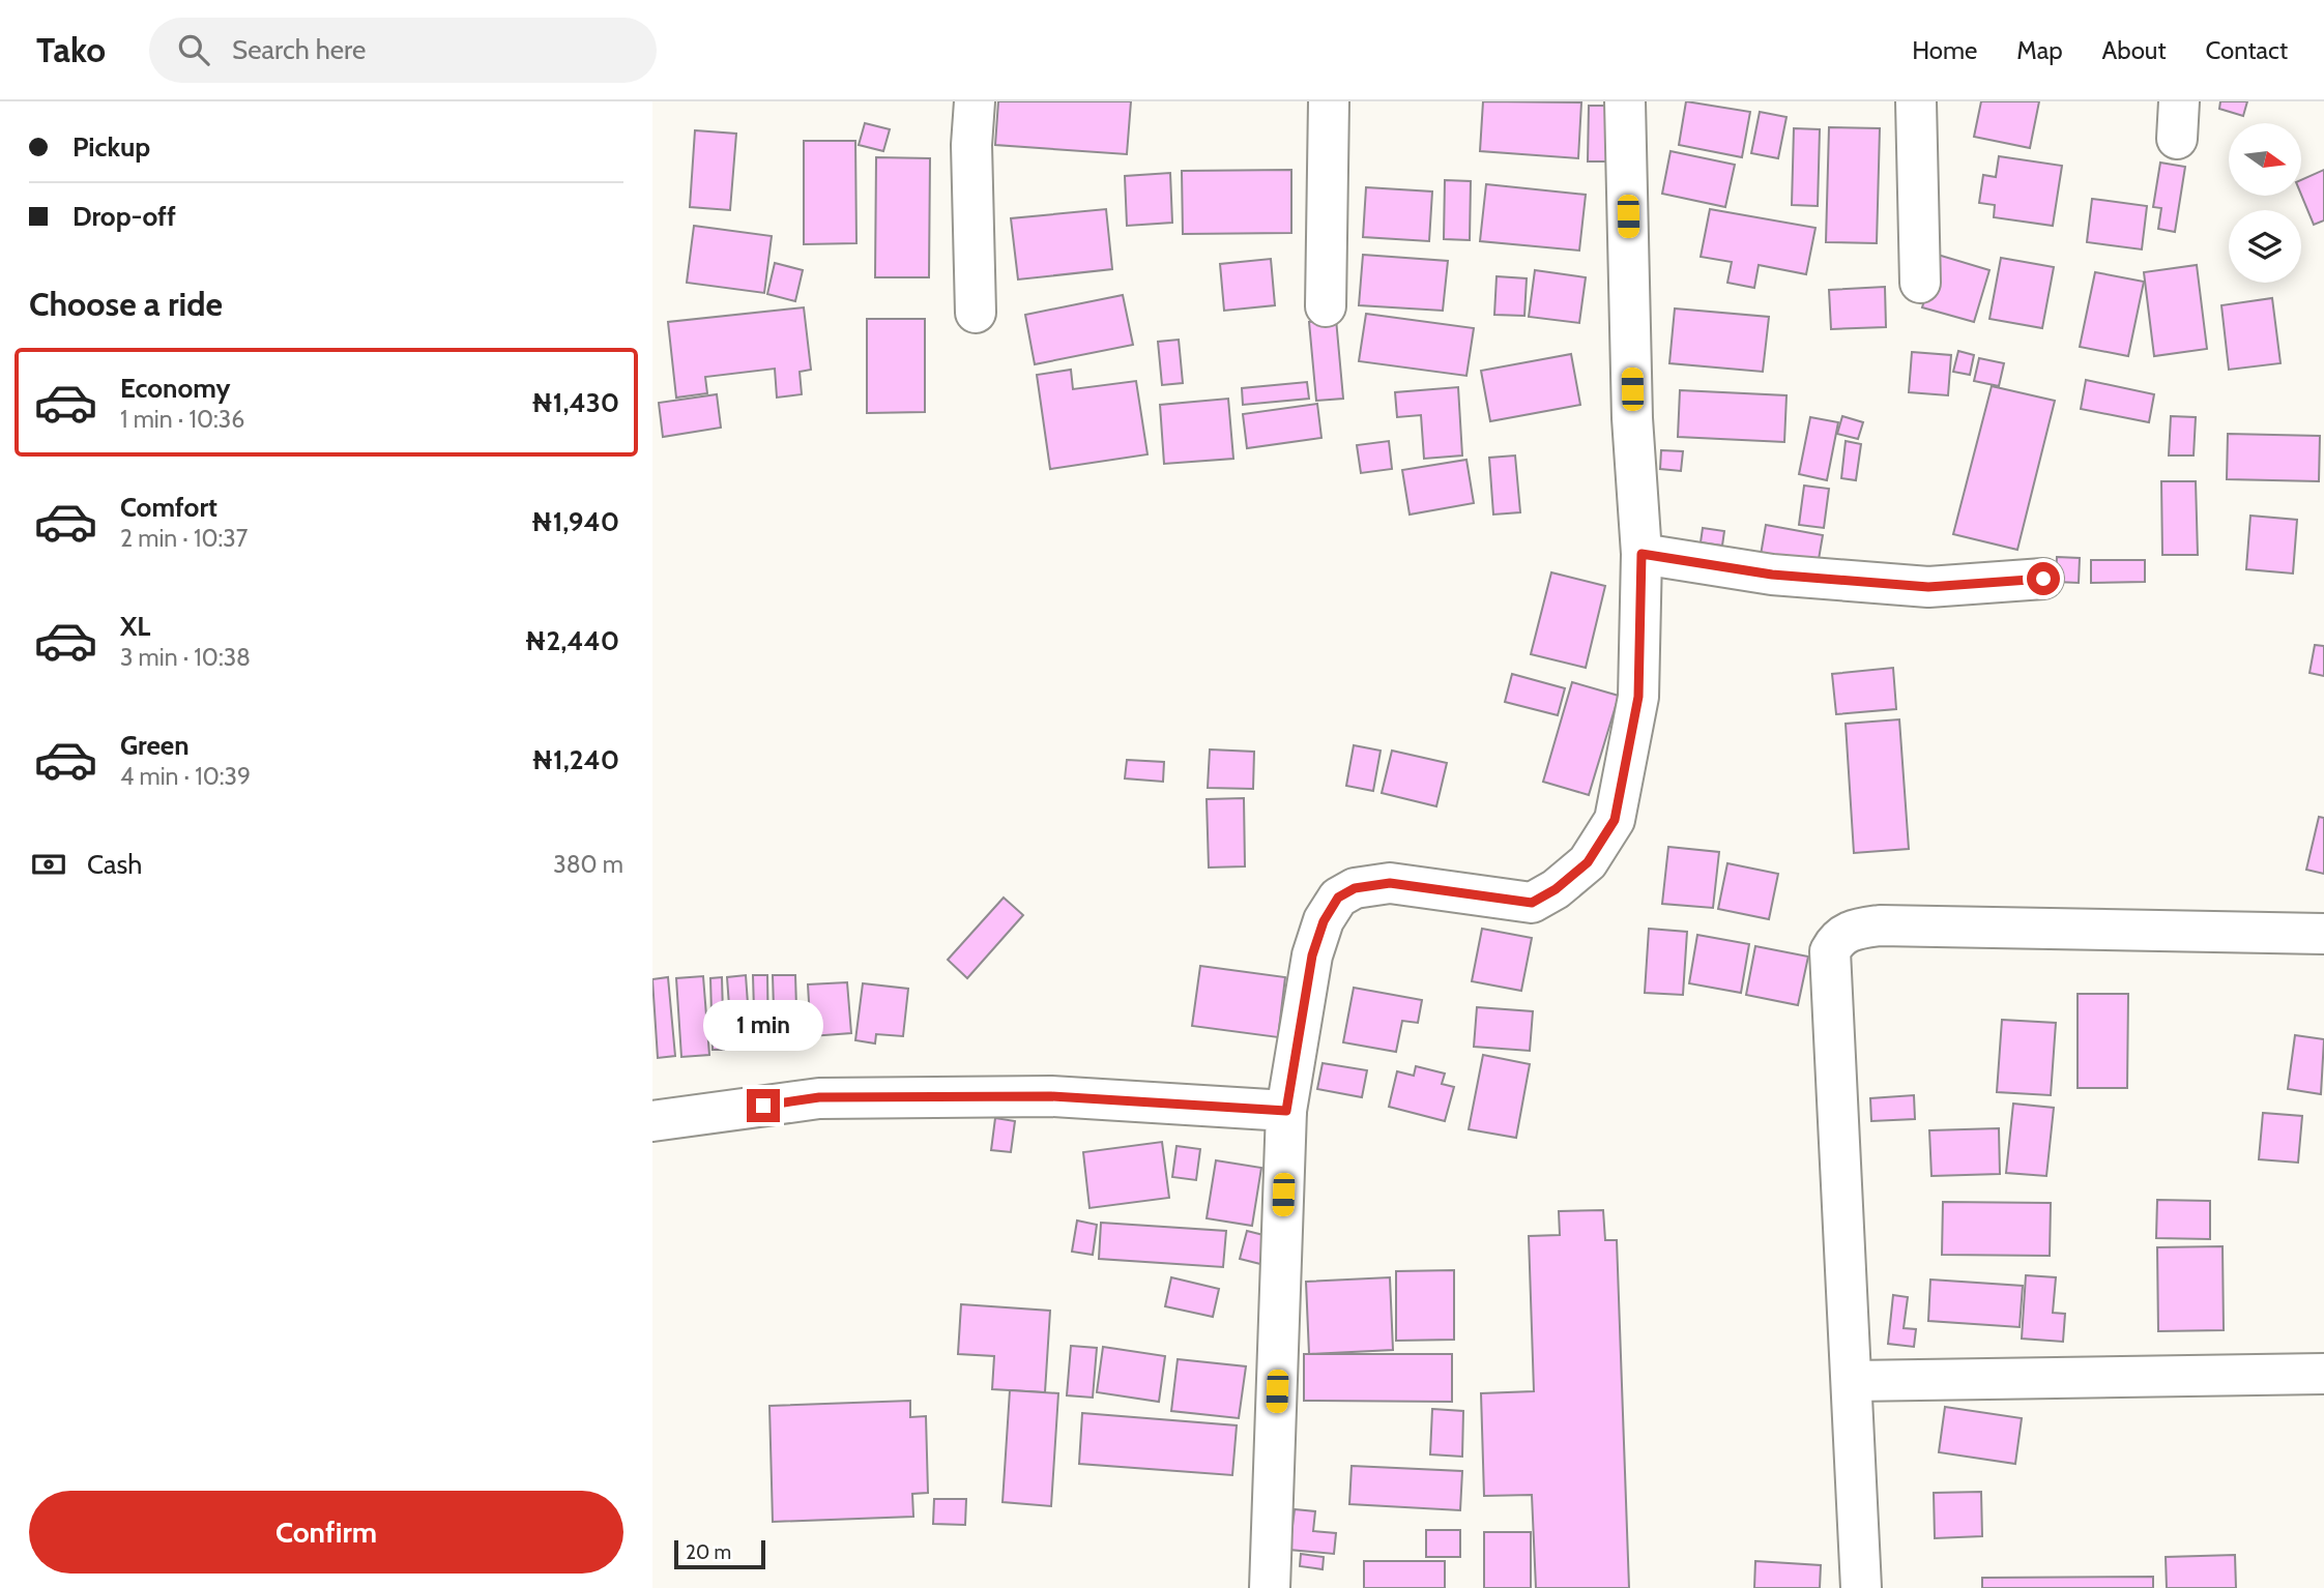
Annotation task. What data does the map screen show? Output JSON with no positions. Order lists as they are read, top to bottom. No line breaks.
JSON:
{"scale_bar":"20 m","north":"right","page":{"header":"Tako","search":"Search here","nav":["Home","Map","About","Contact"],"banner":["Pickup","Drop-off"],"heading":"Choose a ride","list":[{"name":"Economy","note":"1 min · 10:36","value":"₦1,430"},{"name":"Comfort","note":"2 min · 10:37","value":"₦1,940"},{"name":"XL","note":"3 min · 10:38","value":"₦2,440"},{"name":"Green","note":"4 min · 10:39","value":"₦1,240"}],"pay":["Cash","380 m"],"bubble":"1 min","buttons":"Confirm","scale":"20 m"}}
